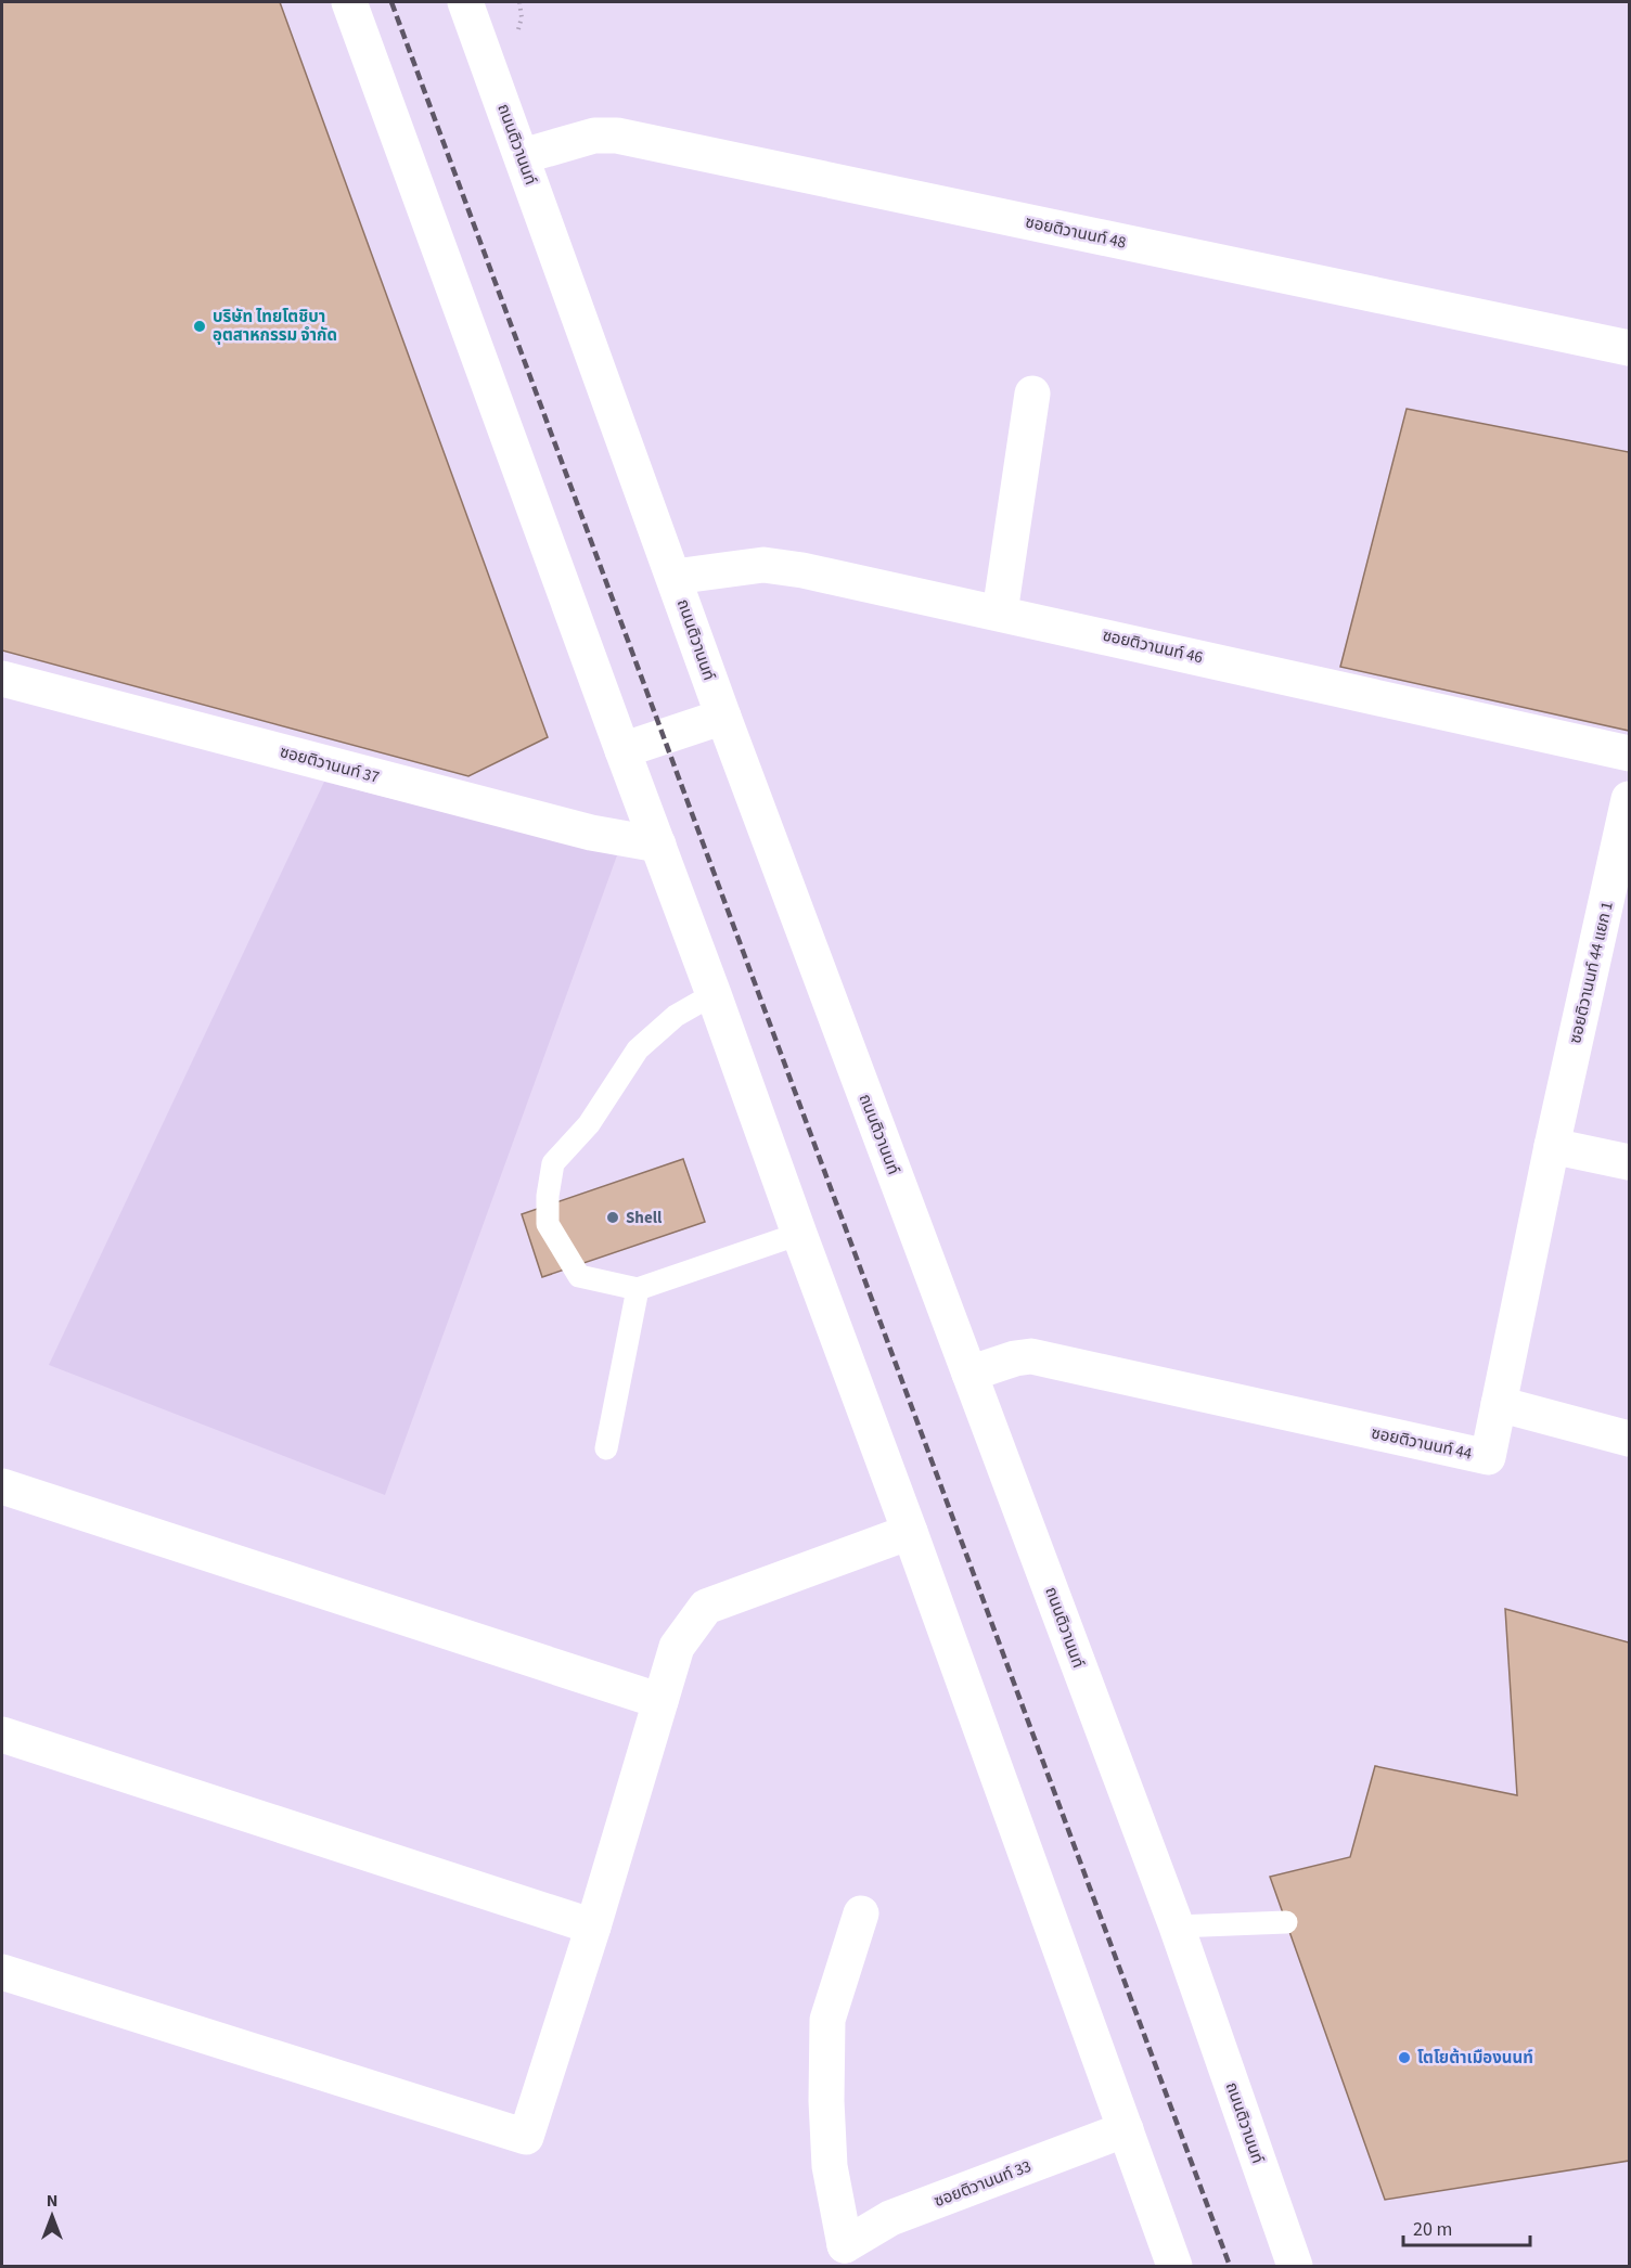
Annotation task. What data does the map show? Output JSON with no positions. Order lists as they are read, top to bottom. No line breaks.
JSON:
{"streets":{"street":["ถนนติวานนท์","ซอยติวานนท์ 48","ซอยติวานนท์ 46","ซอยติวานนท์ 37","ซอยติวานนท์ 44 แยก 1","ซอยติวานนท์ 44","ซอยติวานนท์ 33"]},"crossings":[["ถนนติวานนท์","ซอยติวานนท์ 48"],["ถนนติวานนท์","ซอยติวานนท์ 46"],["ถนนติวานนท์","ซอยติวานนท์ 44"],["ซอยติวานนท์ 44 แยก 1","ซอยติวานนท์ 44"]],"places":["บริษัท ไทยโตชิบา อุตสาหกรรม จำกัด","Shell","โตโยต้าเมืองนนท์"],"scale_bar":"20 m","north":"top"}
